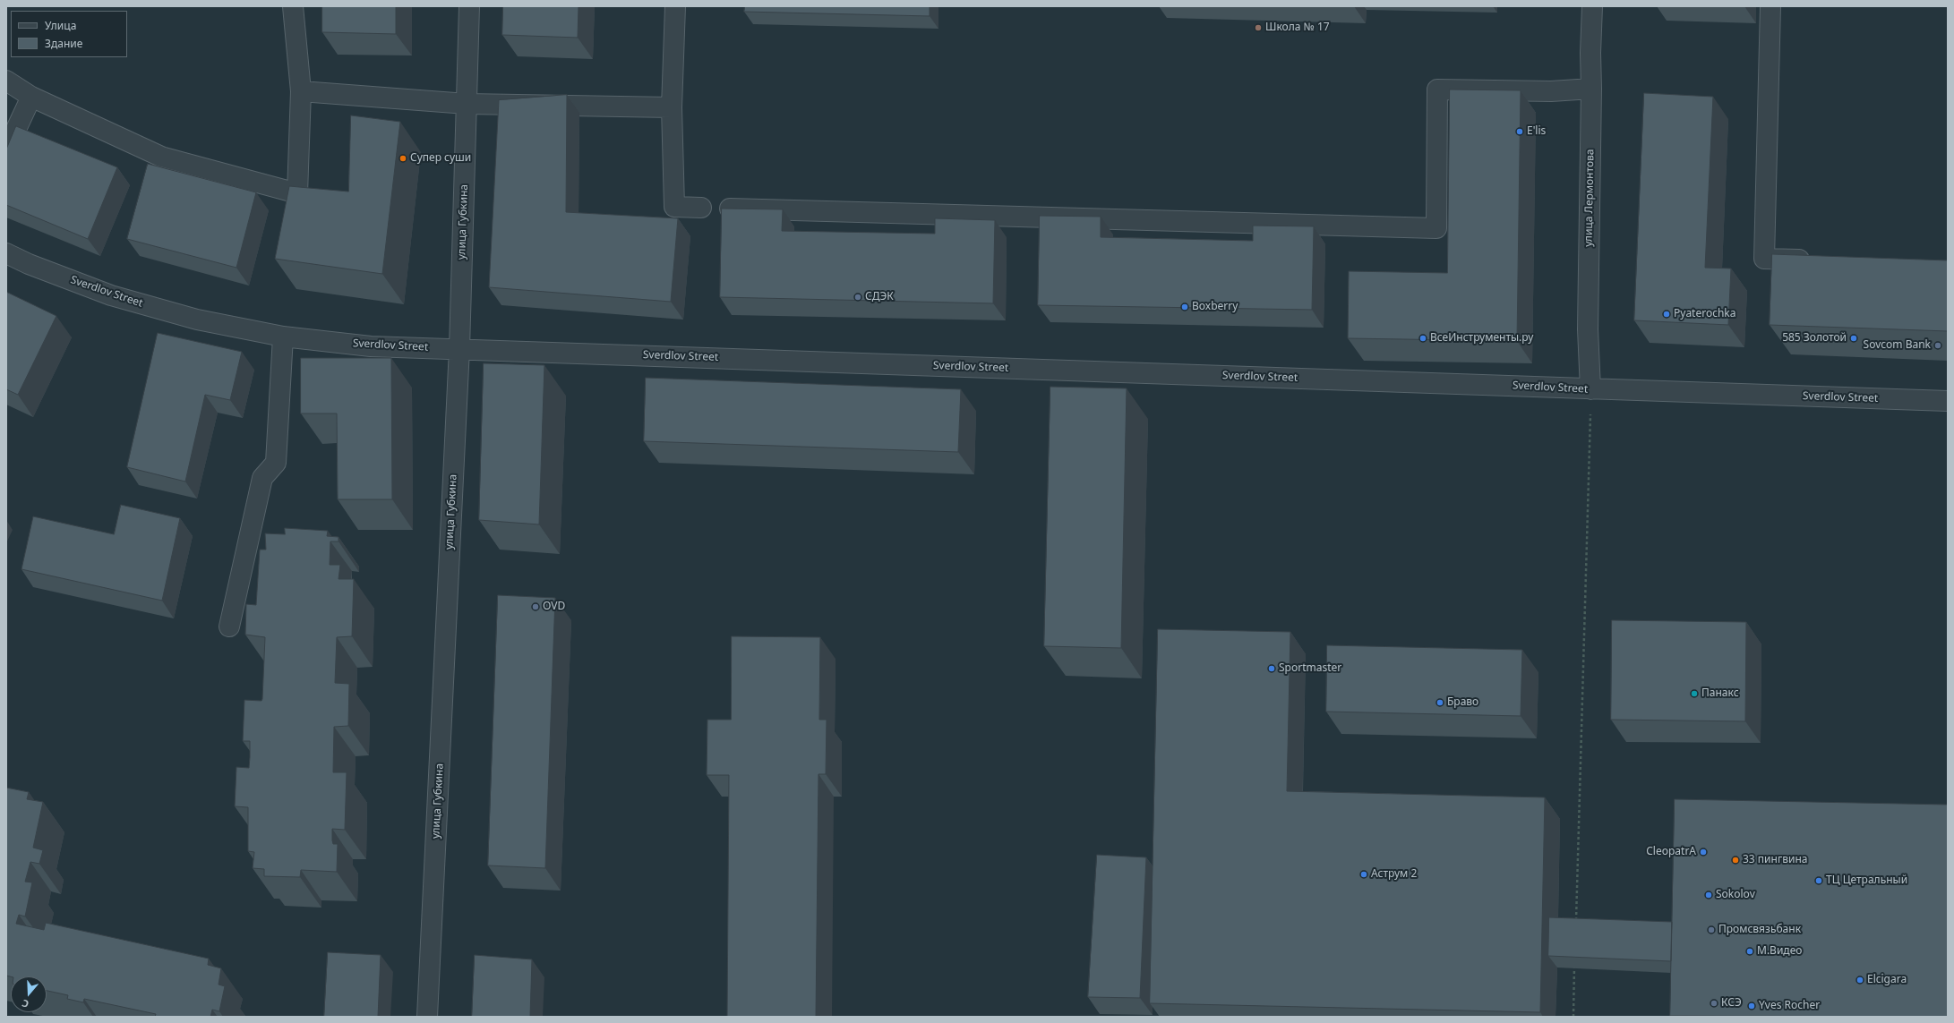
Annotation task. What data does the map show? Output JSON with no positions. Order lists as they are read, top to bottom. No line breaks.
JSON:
{"streets":{"street":["улица Лермонтова","улица Губкина","Sverdlov Street"]},"crossings":[["улица Лермонтова","Sverdlov Street"],["улица Губкина","Sverdlov Street"]],"places":["Школа № 17","E'lis","Супер суши","СДЭК","Boxberry","Pyaterochka","ВсеИнструменты.ру","585 Золотой","Sovcom Bank","OVD","Sportmaster","Панакс","Браво","CleopatrA","33 пингвина","Аструм 2","ТЦ Цетральный","Sokolov","Промсвязьбанк","М.Видео","Elcigara","КСЭ","Yves Rocher"],"legend":["Улица","Здание"],"north":"bottom"}
